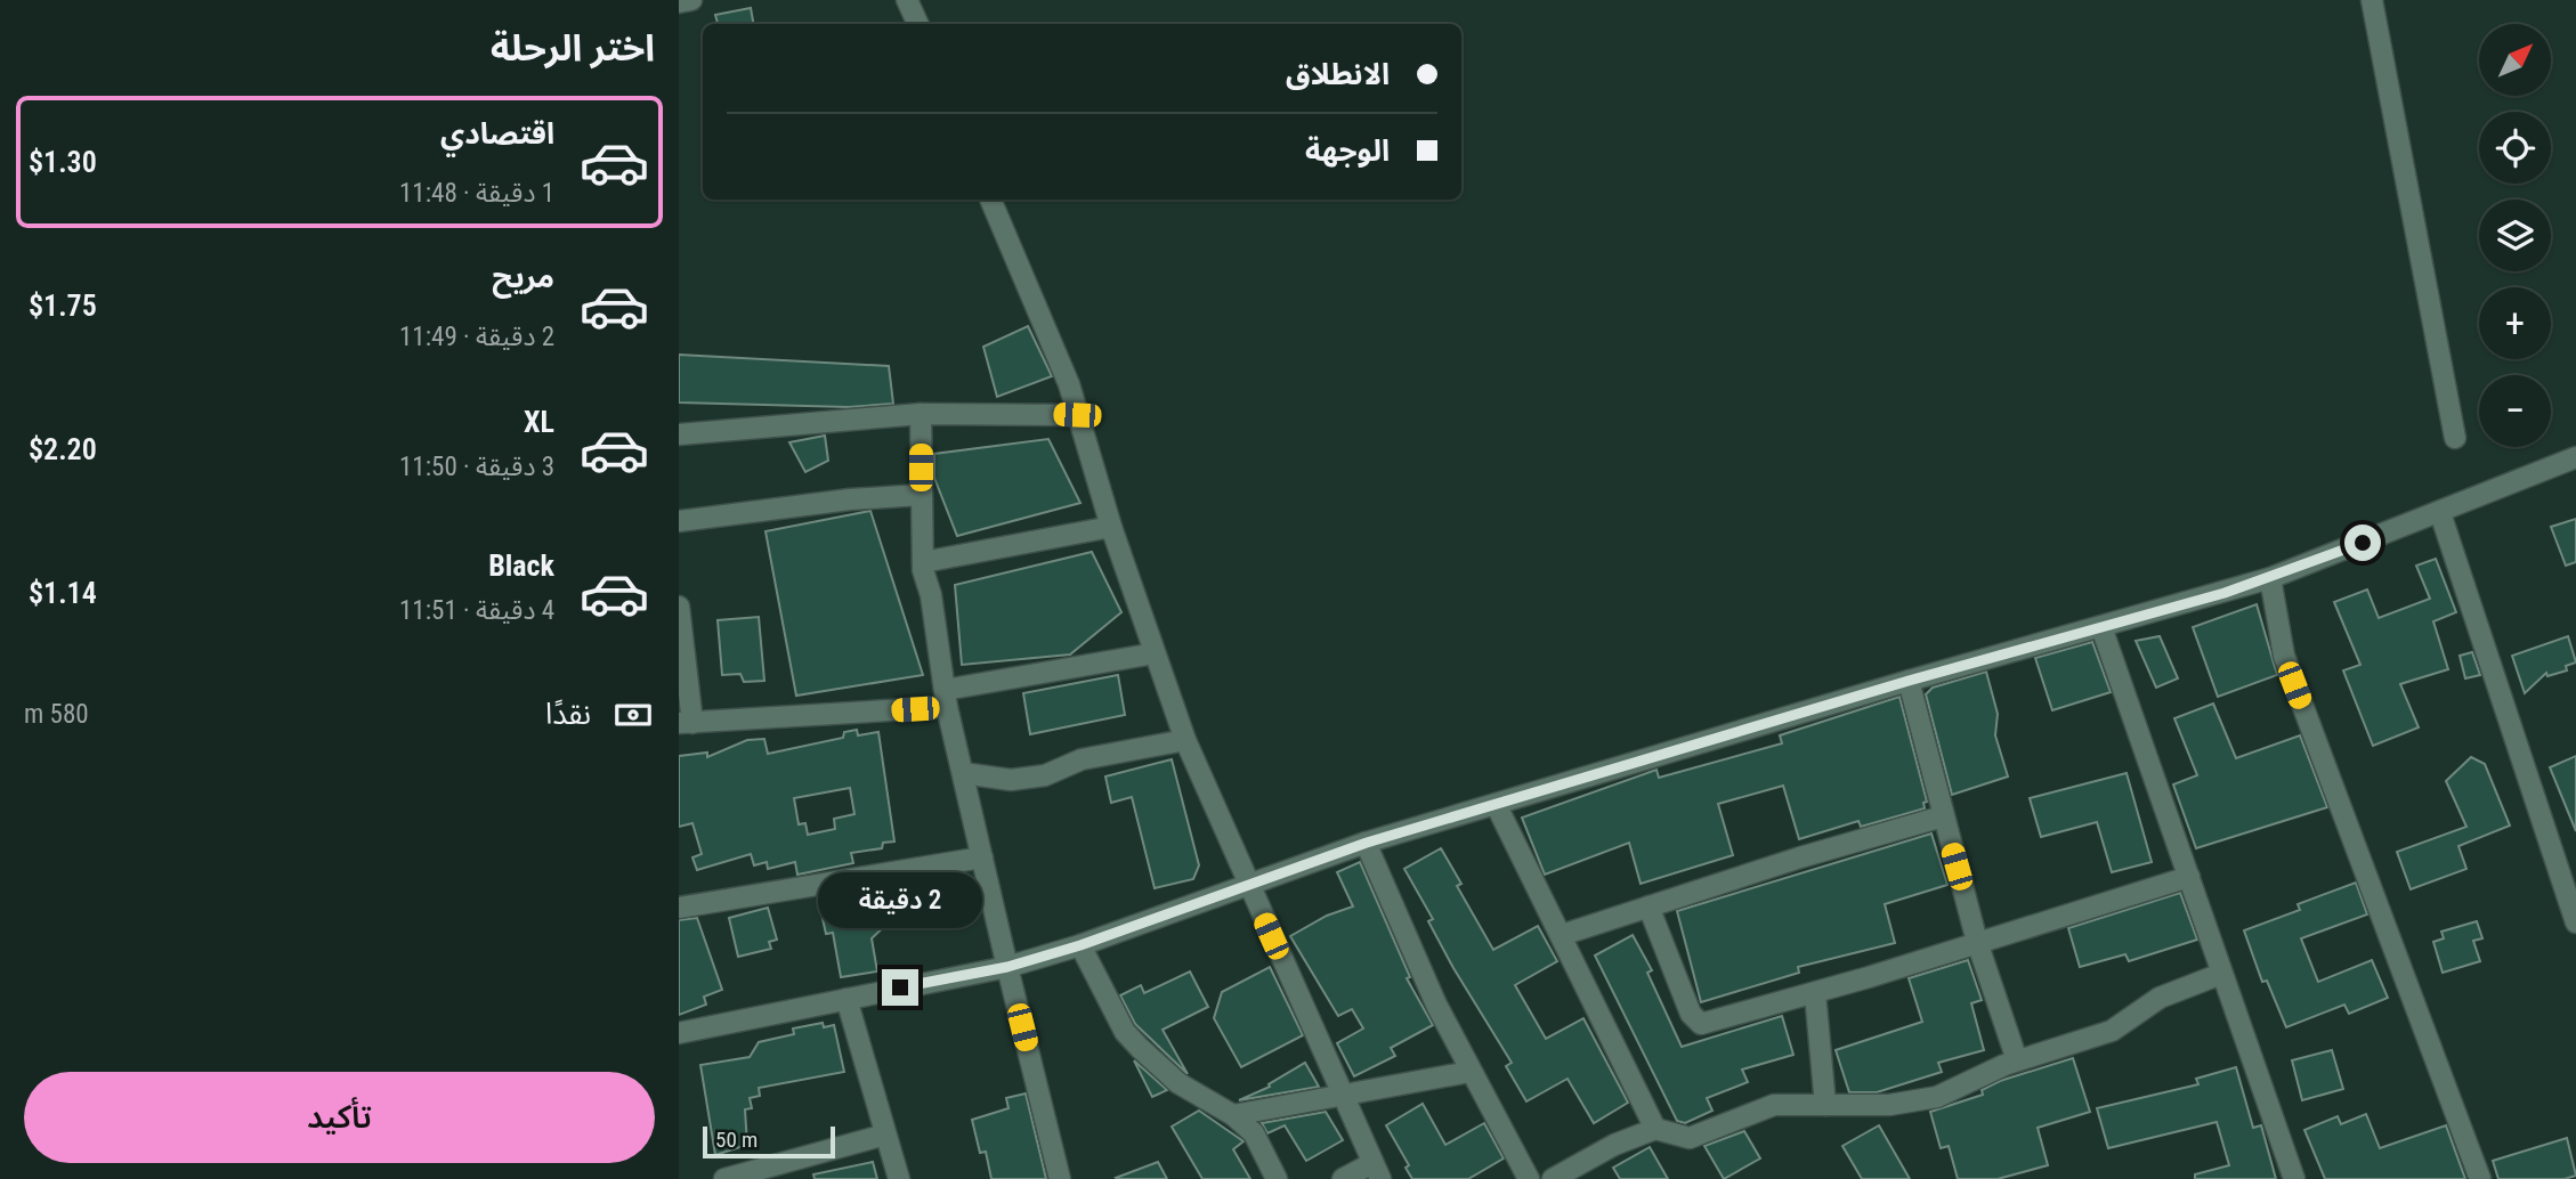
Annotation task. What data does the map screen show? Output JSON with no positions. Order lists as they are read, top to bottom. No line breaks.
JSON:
{"scale_bar":"50 m","north":"top right","page":{"heading":"اختر الرحلة","map_buttons":["+","−"],"banner":["الانطلاق","الوجهة"],"list":[{"name":"اقتصادي","note":"1 دقيقة · 11:48","value":"$1.30"},{"name":"مريح","note":"2 دقيقة · 11:49","value":"$1.75"},{"name":"XL","note":"3 دقيقة · 11:50","value":"$2.20"},{"name":"Black","note":"4 دقيقة · 11:51","value":"$1.14"}],"pay":["نقدًا","580 m"],"bubble":"2 دقيقة","buttons":"تأكيد","scale":"50 m"}}
